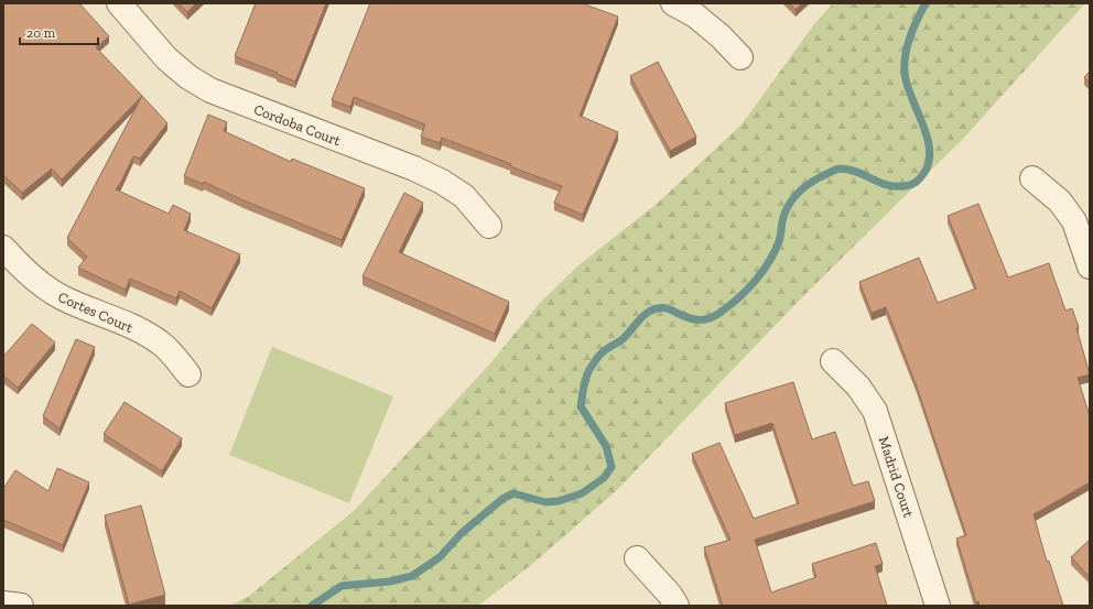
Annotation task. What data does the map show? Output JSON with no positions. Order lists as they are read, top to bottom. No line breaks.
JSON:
{"streets":{"street":["Cordoba Court","Cortes Court","Madrid Court"]},"scale_bar":"20 m"}
